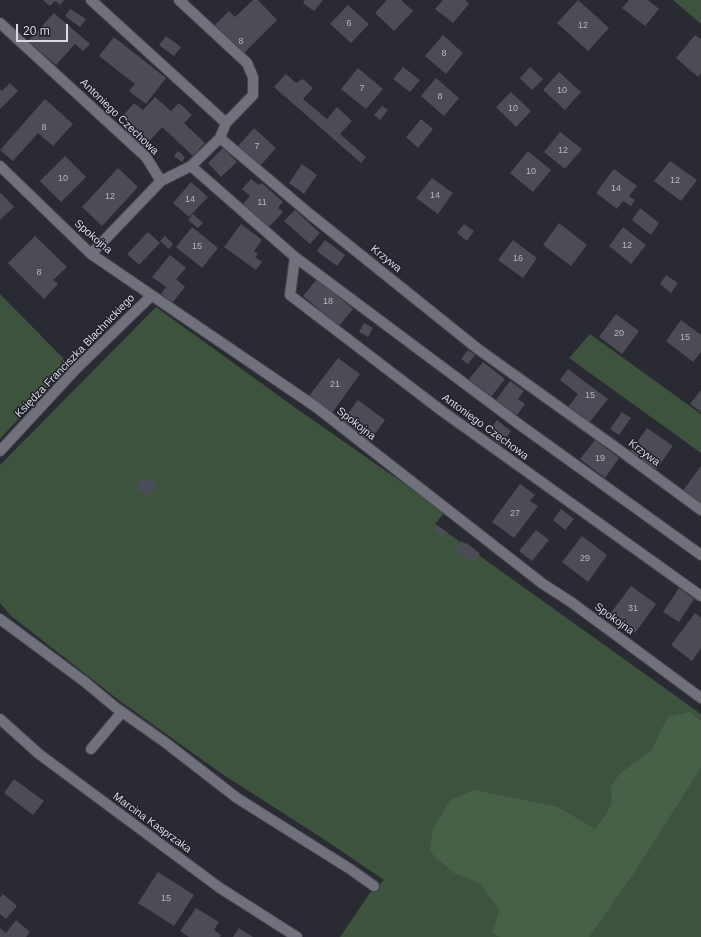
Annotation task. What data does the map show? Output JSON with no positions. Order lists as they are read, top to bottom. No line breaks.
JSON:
{"streets":{"street":["Antoniego Czechowa","Spokojna","Krzywa","Księdza Franciszka Blachnickiego","Marcina Kasprzaka"]},"crossings":[["Spokojna","Księdza Franciszka Blachnickiego"]],"house_numbers":["6","12","8","8","7","10","8","10","8","7","12","10","10","12","14","14","12","14","11","12","15","16","8","18","20","15","21","15","19","27","29","31","15"],"scale_bar":"20 m"}
